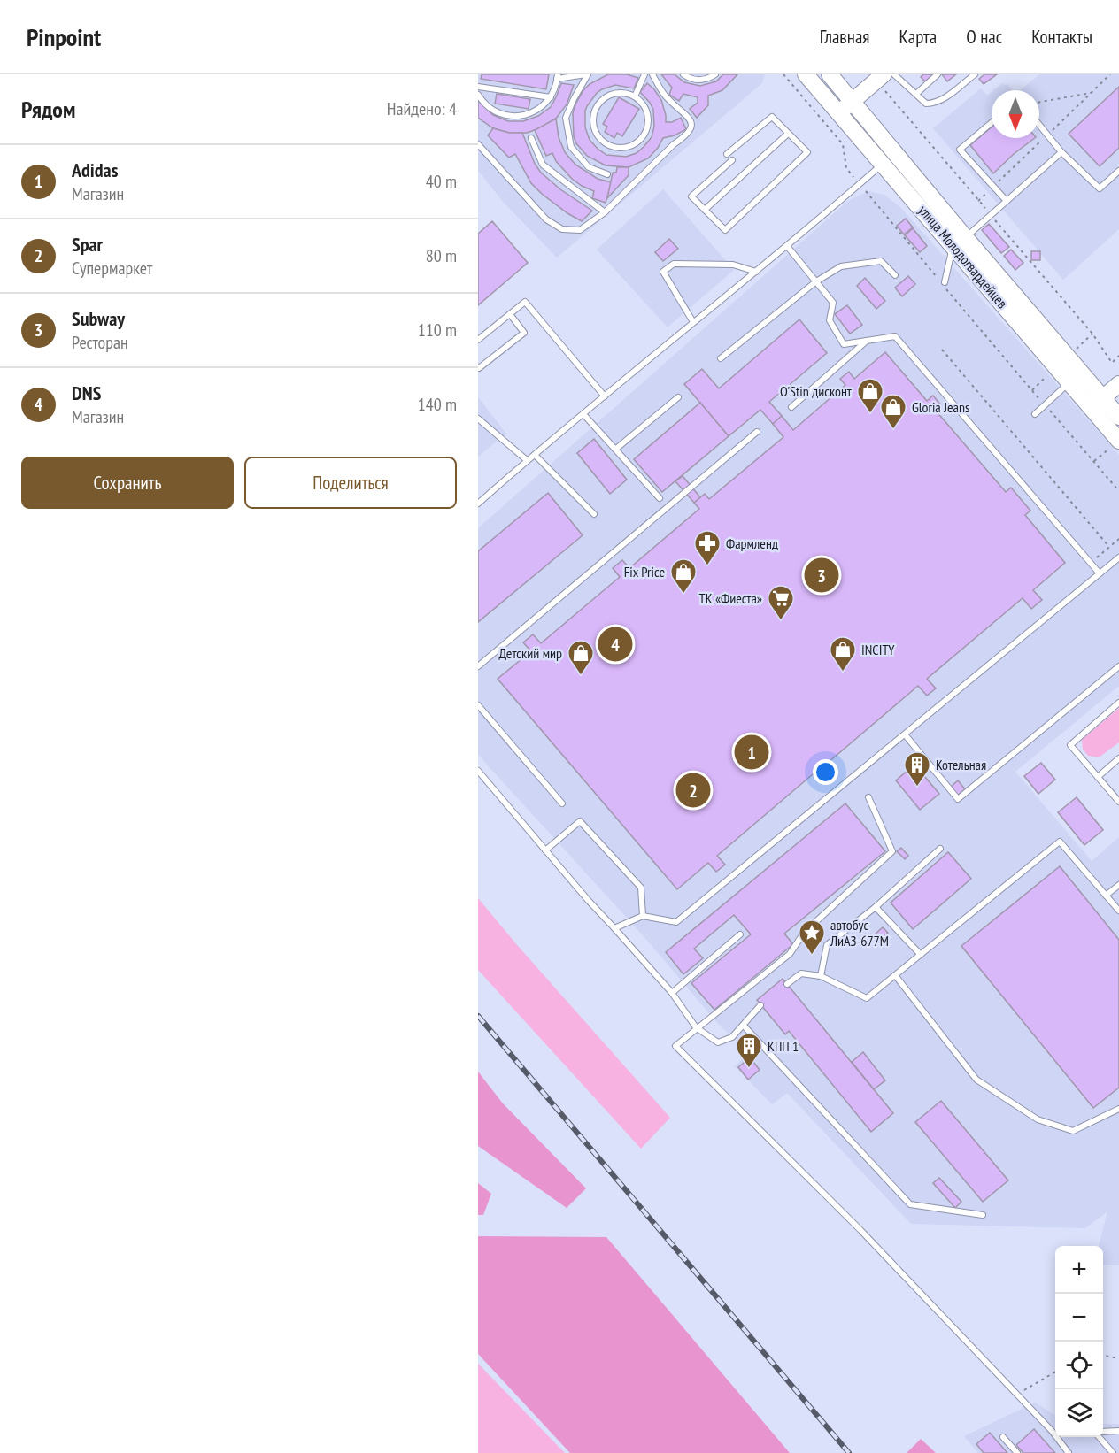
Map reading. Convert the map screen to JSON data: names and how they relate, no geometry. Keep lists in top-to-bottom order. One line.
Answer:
{"streets":{"main road":["улица Молодогвардейцев"]},"places":{"shop":["O'Stin дисконт","Gloria Jeans","Fix Price","INCITY","Детский мир"],"pharmacy":["Фармленд"],"supermarket":["ТК «Фиеста»"],"building":["Котельная","КПП 1"],"place":["автобус ЛиАЗ-677М"]},"north":"bottom","page":{"header":"Pinpoint","nav":["Главная","Карта","О нас","Контакты"],"heading":["Рядом","Найдено: 4"],"list":[{"mark":"1","name":"Adidas","note":"Магазин","value":"40 m"},{"mark":"2","name":"Spar","note":"Супермаркет","value":"80 m"},{"mark":"3","name":"Subway","note":"Ресторан","value":"110 m"},{"mark":"4","name":"DNS","note":"Магазин","value":"140 m"}],"buttons":["Сохранить","Поделиться"],"pins":["3","4","1","2"],"map_buttons":["+","−"]}}
